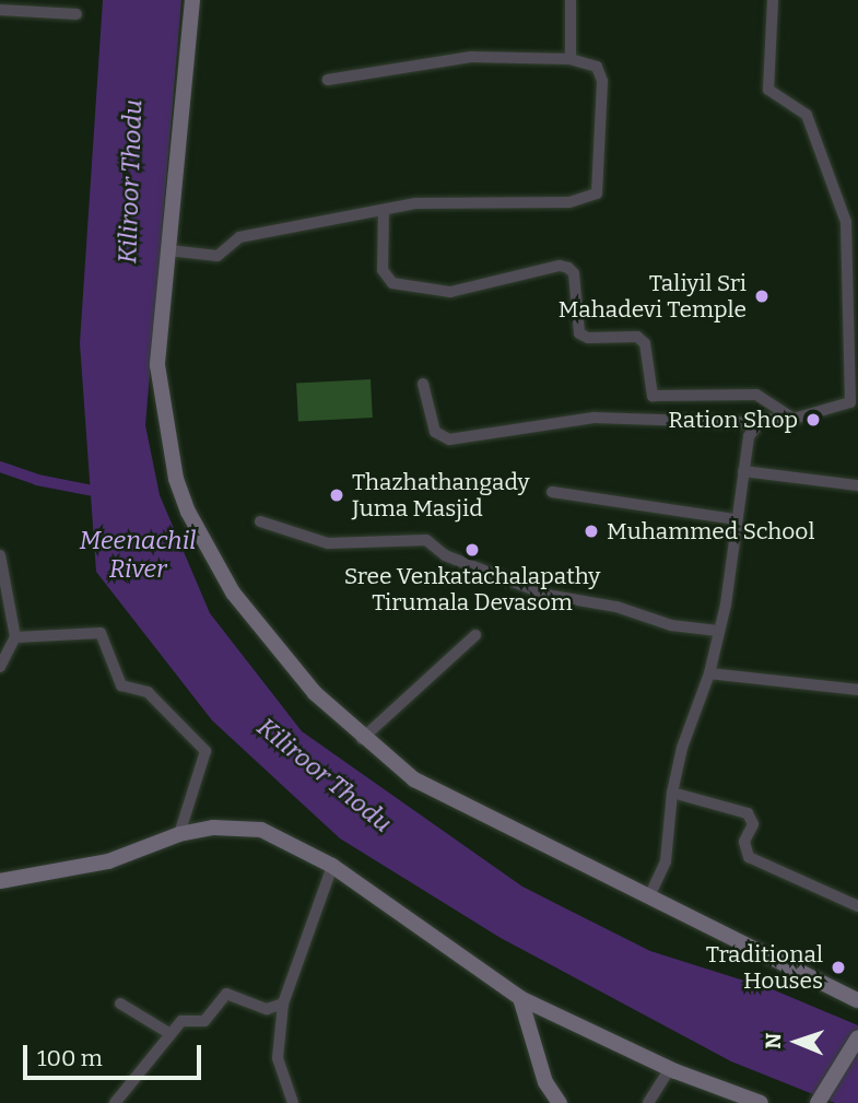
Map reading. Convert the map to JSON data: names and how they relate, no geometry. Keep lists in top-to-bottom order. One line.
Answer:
{"water":["Kiliroor Thodu","Meenachil River"],"places":["Taliyil Sri Mahadevi Temple","Ration Shop","Thazhathangady Juma Masjid","Muhammed School","Sree Venkatachalapathy Tirumala Devasom","Traditional Houses"],"scale_bar":"100 m","north":"left"}
